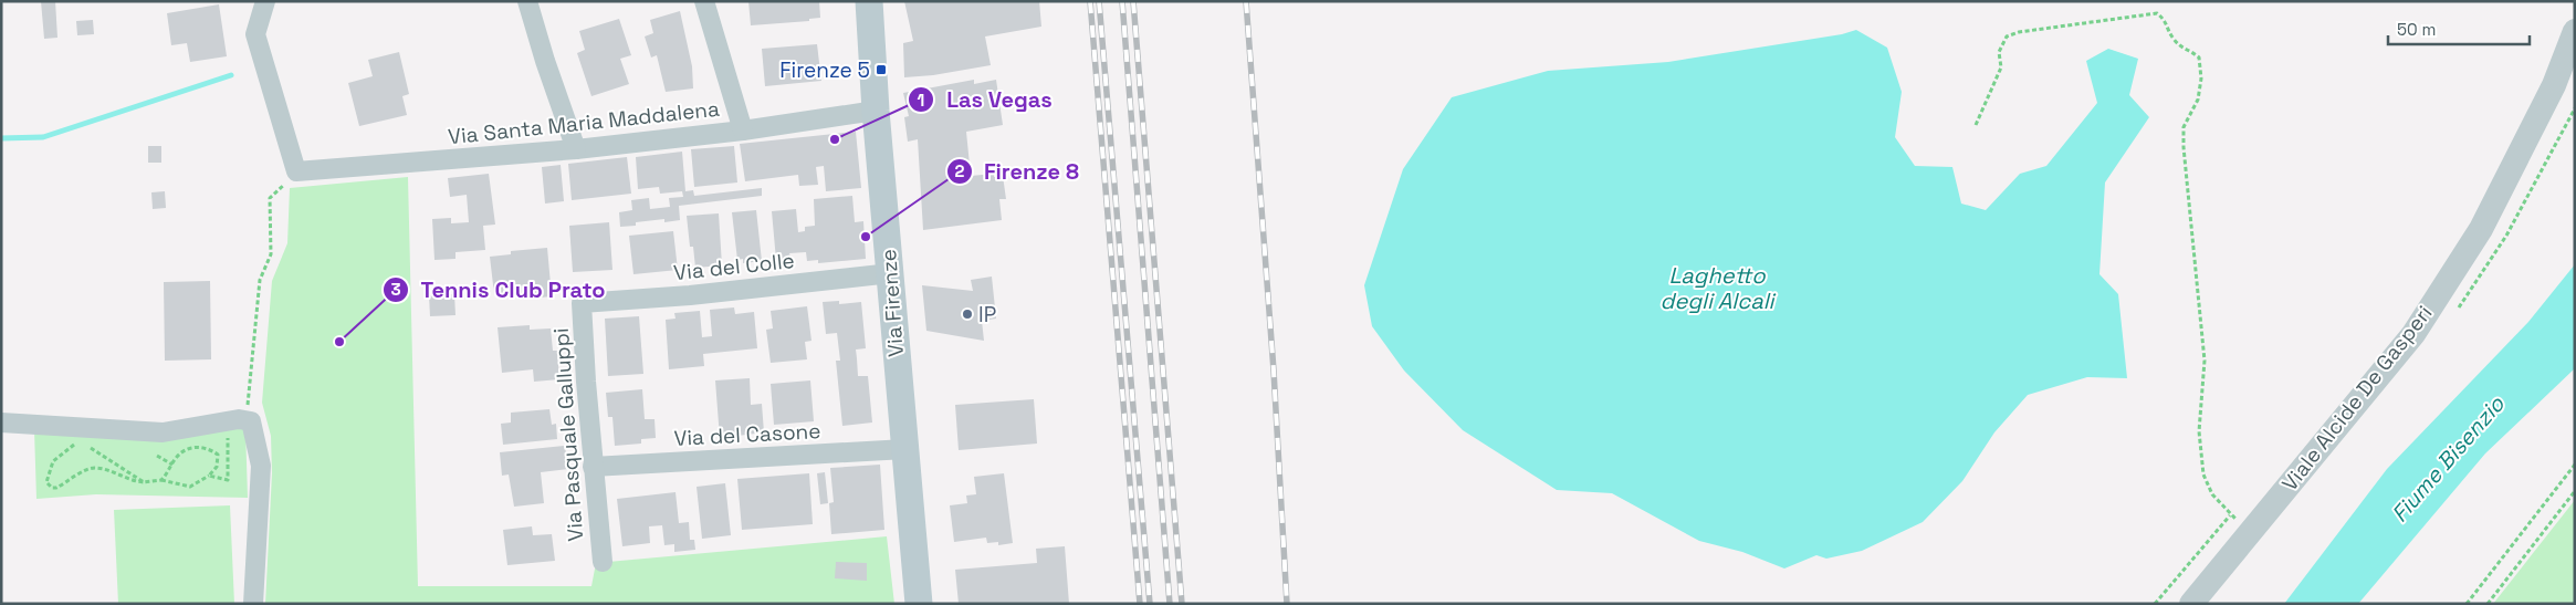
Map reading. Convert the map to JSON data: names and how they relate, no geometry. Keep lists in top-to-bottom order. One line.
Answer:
{"streets":{"main road":["Via Firenze"],"street":["Via Santa Maria Maddalena","Via del Colle","Viale Alcide De Gasperi","Via Pasquale Galluppi","Via del Casone"]},"crossings":[["Via Santa Maria Maddalena","Via Firenze"],["Via del Colle","Via Firenze"],["Via del Colle","Via Pasquale Galluppi"],["Via Firenze","Via del Casone"],["Via Pasquale Galluppi","Via del Casone"]],"water":["Laghetto degli Alcali","Fiume Bisenzio"],"places":{"transit":["Firenze 5"],"other":["Las Vegas","Firenze 8","IP","Tennis Club Prato"]},"scale_bar":"50 m"}
